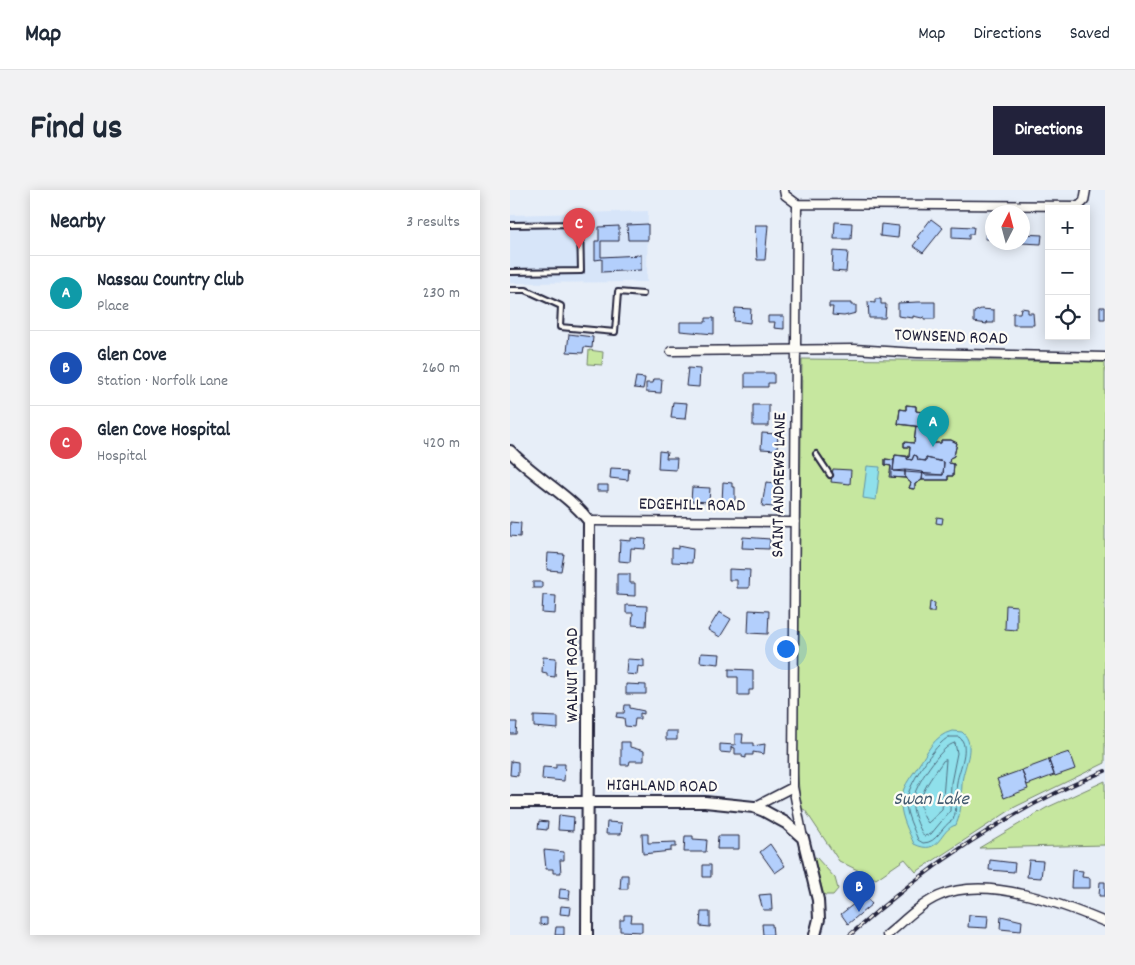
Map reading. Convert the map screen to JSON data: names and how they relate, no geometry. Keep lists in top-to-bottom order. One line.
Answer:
{"streets":{"street":["TOWNSEND ROAD","SAINT ANDREWS LANE","EDGEHILL ROAD","WALNUT ROAD","HIGHLAND ROAD"]},"crossings":[["TOWNSEND ROAD","SAINT ANDREWS LANE"],["SAINT ANDREWS LANE","EDGEHILL ROAD"],["SAINT ANDREWS LANE","HIGHLAND ROAD"],["EDGEHILL ROAD","WALNUT ROAD"],["WALNUT ROAD","HIGHLAND ROAD"]],"water":["Swan Lake"],"north":"top","page":{"header":"Map","nav":["Map","Directions","Saved"],"title":"Find us","buttons":"Directions","heading":["Nearby","3 results"],"map_buttons":["+","−"],"pins":["C","A","B"],"list":[{"mark":"A","name":"Nassau Country Club","note":"Place","value":"230 m"},{"mark":"B","name":"Glen Cove","note":"Station · Norfolk Lane","value":"260 m"},{"mark":"C","name":"Glen Cove Hospital","note":"Hospital","value":"420 m"}]}}
